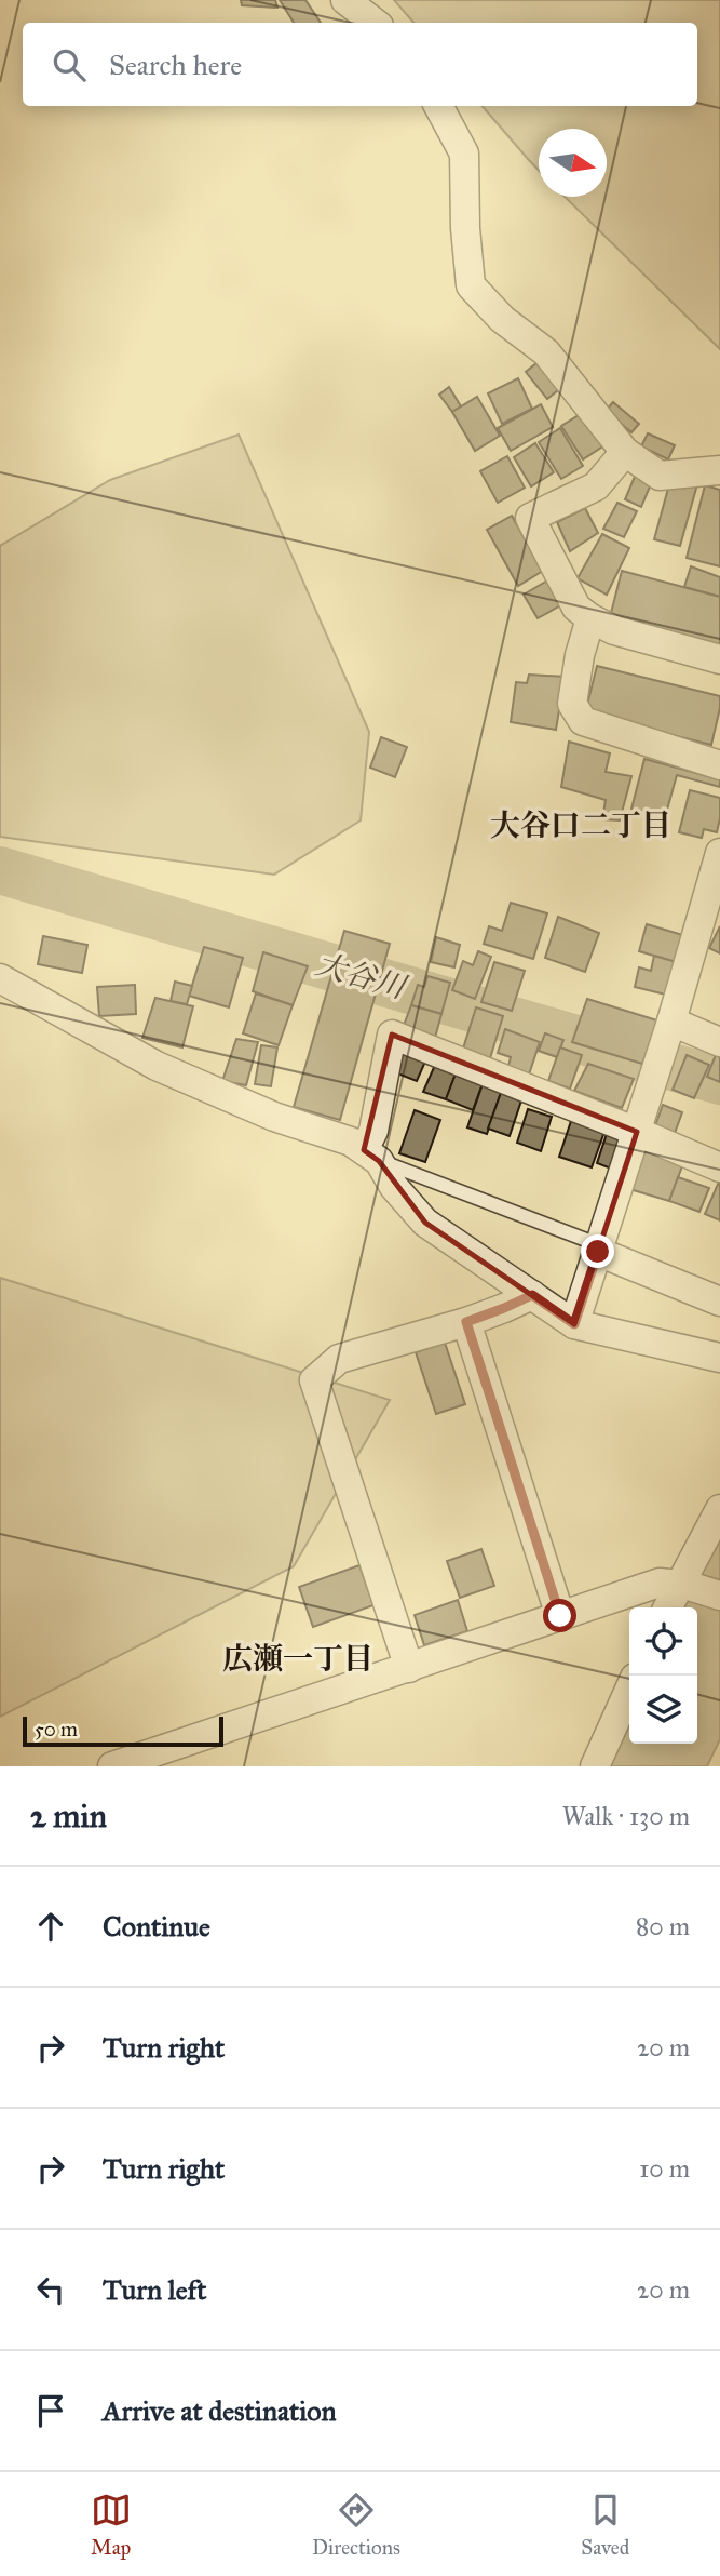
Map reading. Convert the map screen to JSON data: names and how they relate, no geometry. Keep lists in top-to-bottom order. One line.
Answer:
{"districts":["大谷口二丁目","広瀬一丁目"],"water":["大谷川"],"scale_bar":"50 m","north":"right","page":{"search":"Search here","scale":"50 m","heading":["2 min","Walk · 130 m"],"list":[["Continue","80 m"],["Turn right","20 m"],["Turn right","10 m"],["Turn left","20 m"],"Arrive at destination"],"nav":["Map","Directions","Saved"]}}
